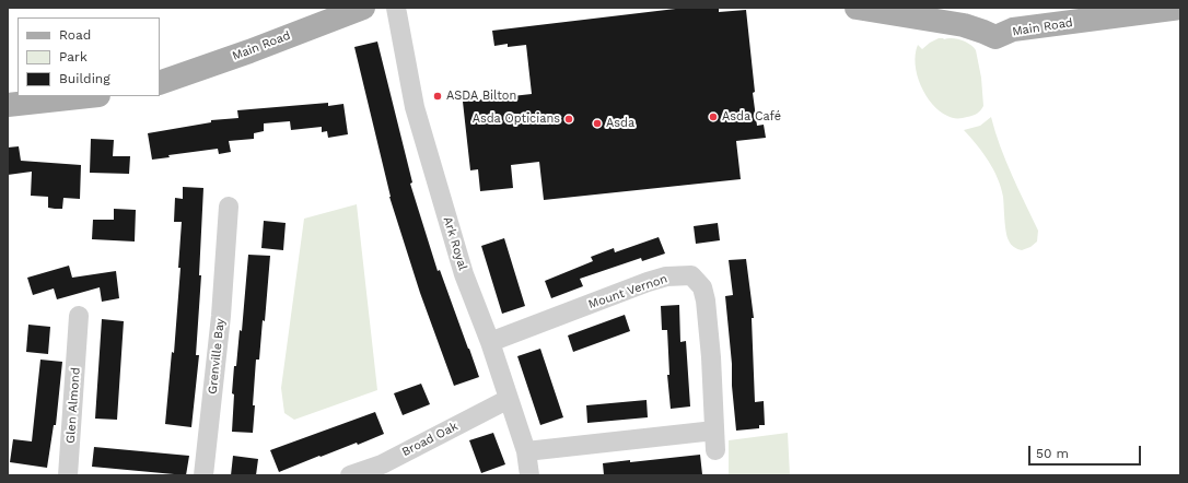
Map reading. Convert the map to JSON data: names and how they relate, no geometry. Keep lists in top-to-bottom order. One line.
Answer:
{"streets":{"main road":["Main Road"],"street":["Ark Royal","Mount Vernon","Grenville Bay","Glen Almond","Broad Oak"]},"crossings":[["Ark Royal","Mount Vernon"],["Ark Royal","Broad Oak"]],"places":["ASDA Bilton","Asda Café","Asda Opticians","Asda"],"legend":["Road","Park","Building"],"scale_bar":"50 m"}
